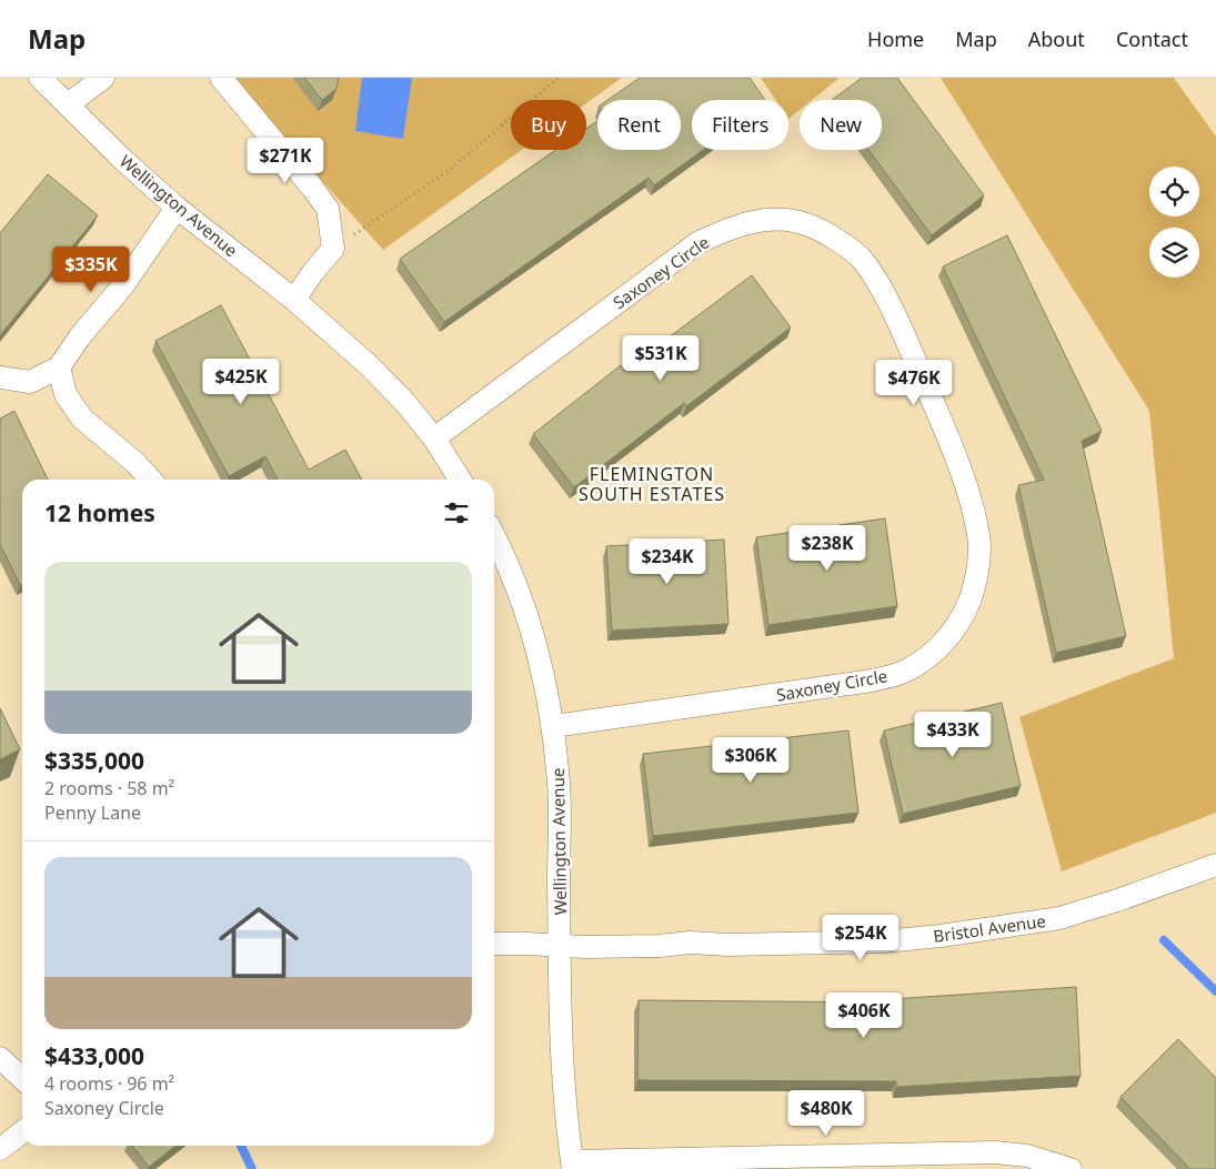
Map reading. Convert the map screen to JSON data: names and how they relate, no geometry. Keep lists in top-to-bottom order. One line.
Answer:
{"streets":{"street":["Wellington Avenue","Saxoney Circle","Bristol Avenue"]},"crossings":[["Wellington Avenue","Saxoney Circle"],["Wellington Avenue","Bristol Avenue"]],"districts":["FLEMINGTON SOUTH ESTATES"],"page":{"header":"Map","nav":["Home","Map","About","Contact"],"chip":["Buy","Rent","Filters","New"],"price":["$271K","$335K","$531K","$425K","$476K","$238K","$234K","$433K","$306K","$254K","$406K","$480K"],"heading":"12 homes","list":[{"name":"$335,000","note":"2 rooms · 58 m² · Penny Lane"},{"name":"$433,000","note":"4 rooms · 96 m² · Saxoney Circle"}]}}
